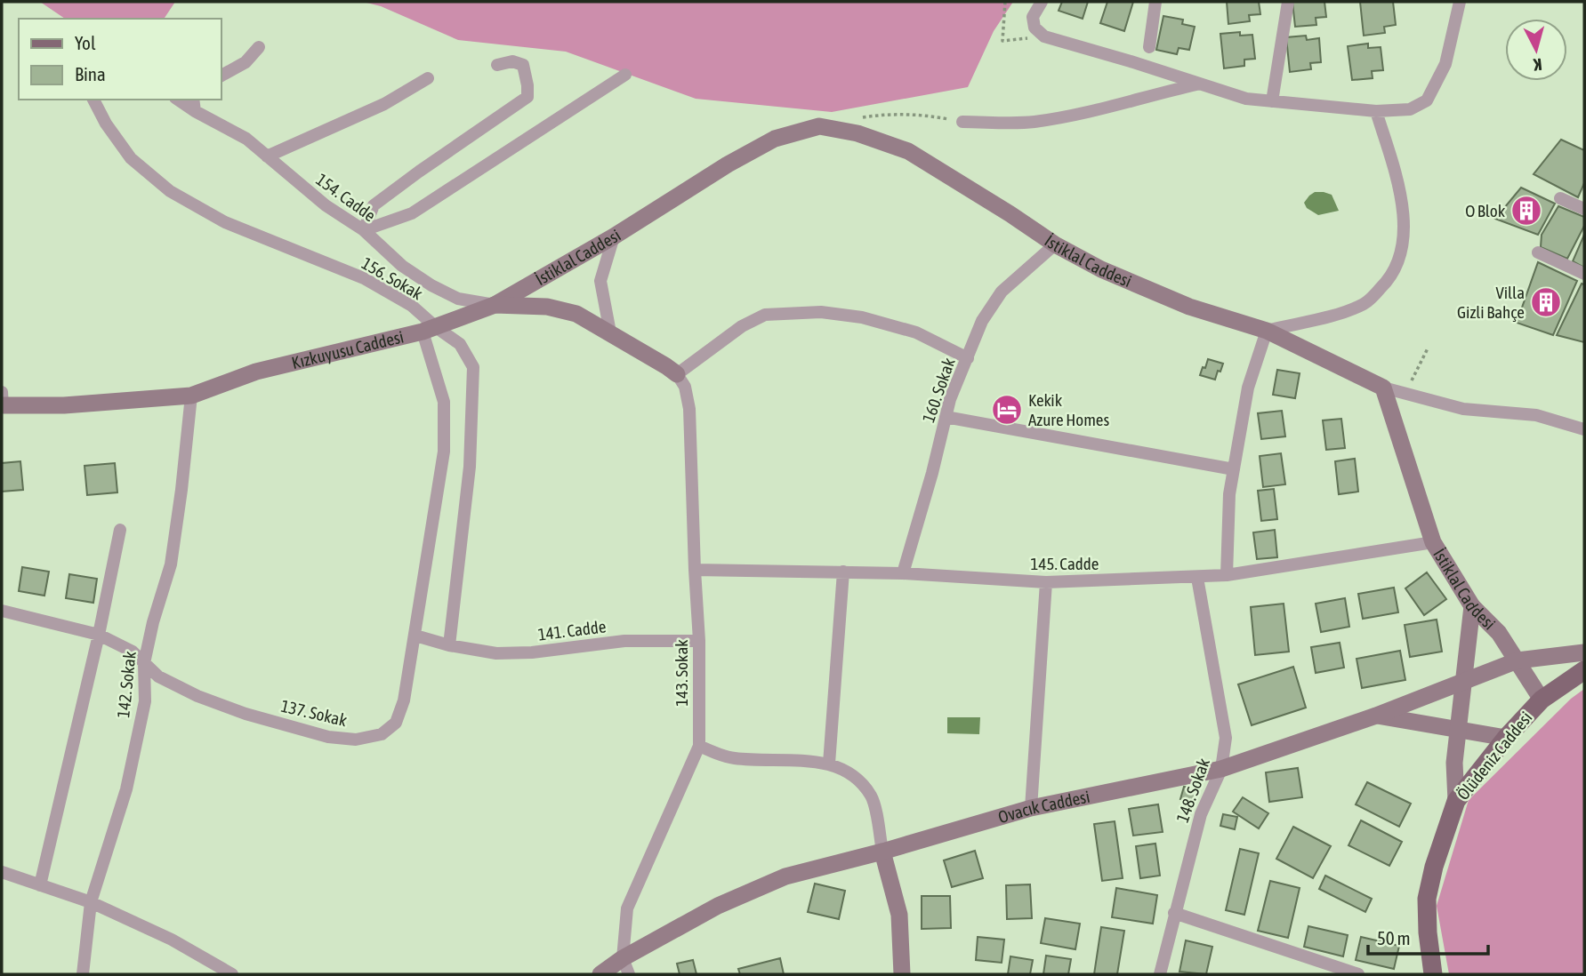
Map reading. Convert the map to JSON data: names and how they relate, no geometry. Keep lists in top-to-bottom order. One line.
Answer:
{"streets":{"main road":["Ölüdeniz Caddesi"],"street":["154. Cadde","İstiklal Caddesi","156. Sokak","Kızkuyusu Caddesi","160. Sokak","145. Cadde","141. Cadde","143. Sokak","142. Sokak","137. Sokak","148. Sokak","Ovacık Caddesi"]},"crossings":[["154. Cadde","İstiklal Caddesi"],["154. Cadde","Kızkuyusu Caddesi"],["İstiklal Caddesi","Kızkuyusu Caddesi"],["İstiklal Caddesi","160. Sokak"],["İstiklal Caddesi","145. Cadde"],["İstiklal Caddesi","Ölüdeniz Caddesi"],["156. Sokak","Kızkuyusu Caddesi"],["156. Sokak","141. Cadde"],["156. Sokak","137. Sokak"],["Kızkuyusu Caddesi","143. Sokak"],["Kızkuyusu Caddesi","142. Sokak"],["Kızkuyusu Caddesi","137. Sokak"],["160. Sokak","145. Cadde"],["145. Cadde","143. Sokak"],["145. Cadde","148. Sokak"],["141. Cadde","143. Sokak"],["141. Cadde","137. Sokak"],["143. Sokak","Ovacık Caddesi"],["142. Sokak","137. Sokak"],["Ölüdeniz Caddesi","Ovacık Caddesi"],["148. Sokak","Ovacık Caddesi"]],"places":{"building":["O Blok","Villa Gizli Bahçe"],"hotel":["Kekik Azure Homes"]},"legend":["Yol","Bina"],"scale_bar":"50 m","north":"bottom"}
